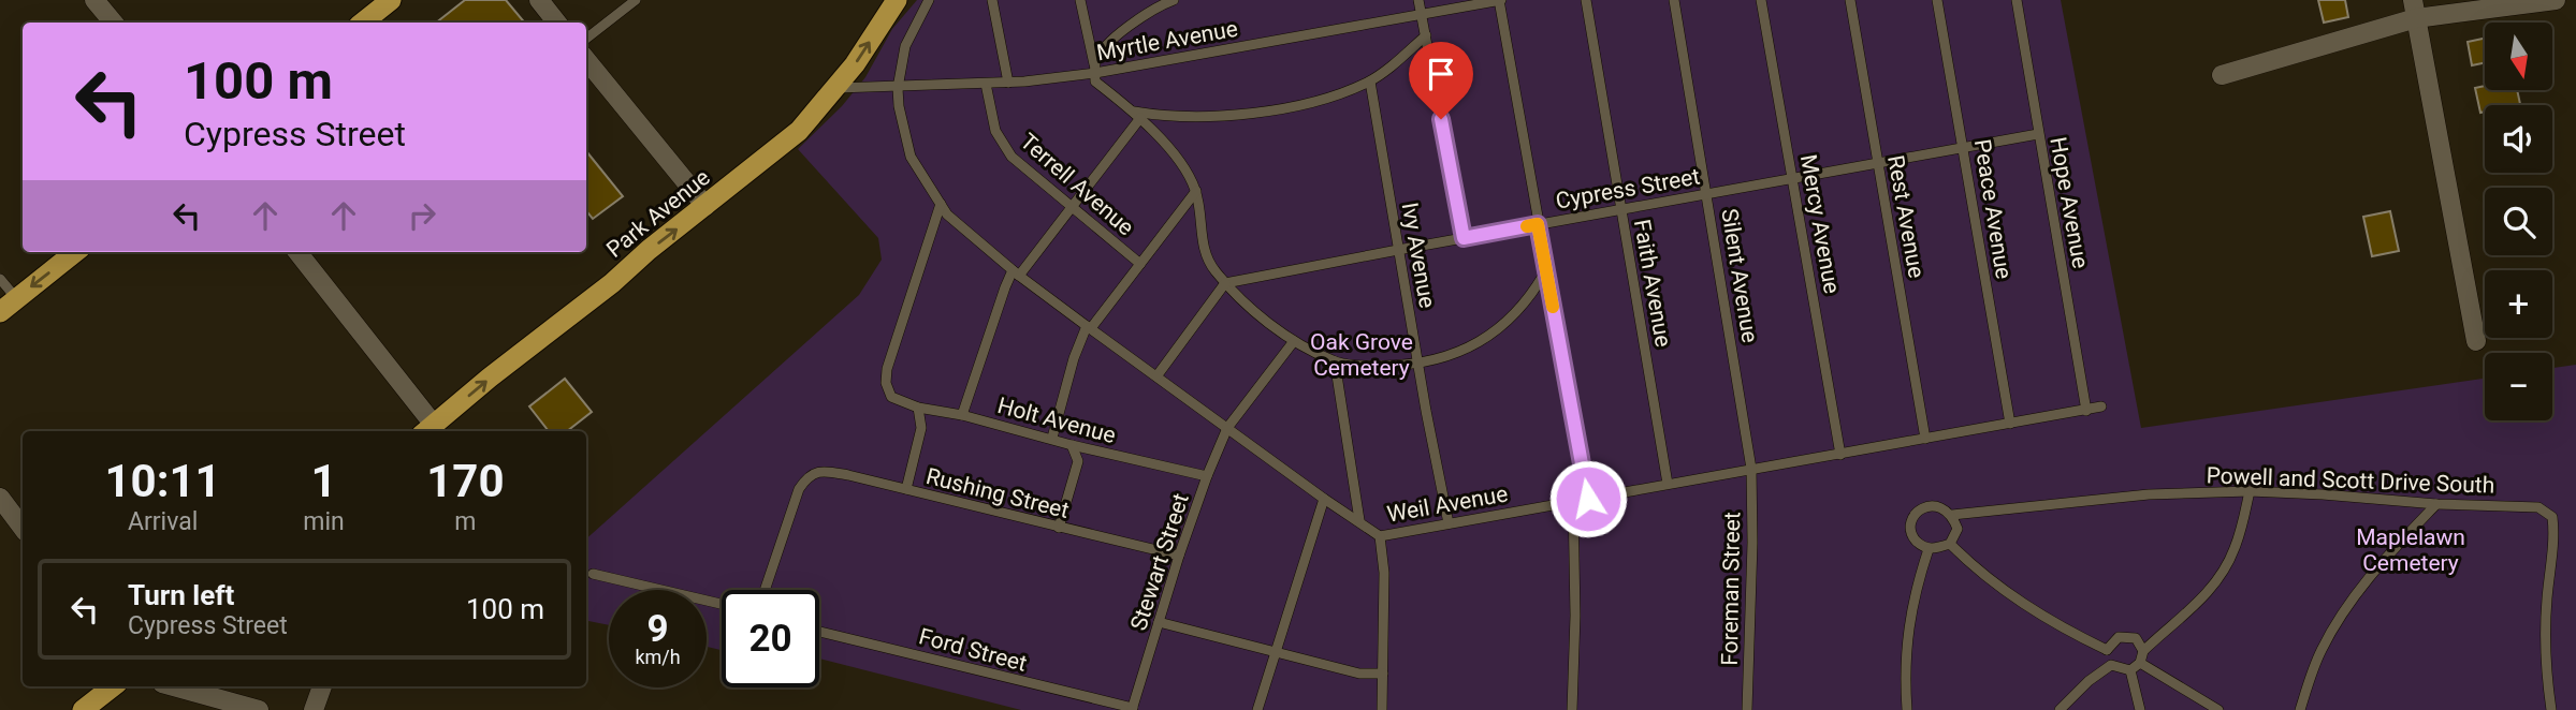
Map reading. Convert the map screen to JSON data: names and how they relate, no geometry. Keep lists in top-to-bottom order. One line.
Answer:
{"streets":{"main road":["Park Avenue"],"lane":["Myrtle Avenue","Terrell Avenue","Cypress Street","Hope Avenue","Peace Avenue","Rest Avenue","Mercy Avenue","Ivy Avenue","Silent Avenue","Faith Avenue","Holt Avenue","Powell and Scott Drive South","Rushing Street","Weil Avenue","Stewart Street","Foreman Street","Ford Street"]},"crossings":[["Myrtle Avenue","Terrell Avenue"],["Myrtle Avenue","Park Avenue"],["Myrtle Avenue","Weil Avenue"],["Cypress Street","Hope Avenue"],["Cypress Street","Peace Avenue"],["Cypress Street","Rest Avenue"],["Cypress Street","Mercy Avenue"],["Cypress Street","Ivy Avenue"],["Cypress Street","Silent Avenue"],["Cypress Street","Faith Avenue"],["Hope Avenue","Weil Avenue"],["Peace Avenue","Weil Avenue"],["Rest Avenue","Weil Avenue"],["Mercy Avenue","Weil Avenue"],["Ivy Avenue","Weil Avenue"],["Silent Avenue","Weil Avenue"],["Silent Avenue","Foreman Street"],["Faith Avenue","Weil Avenue"],["Holt Avenue","Weil Avenue"],["Holt Avenue","Stewart Street"],["Rushing Street","Stewart Street"],["Weil Avenue","Stewart Street"],["Weil Avenue","Foreman Street"],["Stewart Street","Ford Street"]],"one_way":["Park Avenue"],"parks":["Oak Grove Cemetery","Maplelawn Cemetery"],"north":"bottom","page":{"map_buttons":["+","−"],"turn":["100 m","Cypress Street"],"eta":["10:11","Arrival","1","min","170","m"],"list":[{"name":"Turn left","note":"Cypress Street","value":"100 m"}],"speed":"9 km/h","limit":"20"}}
